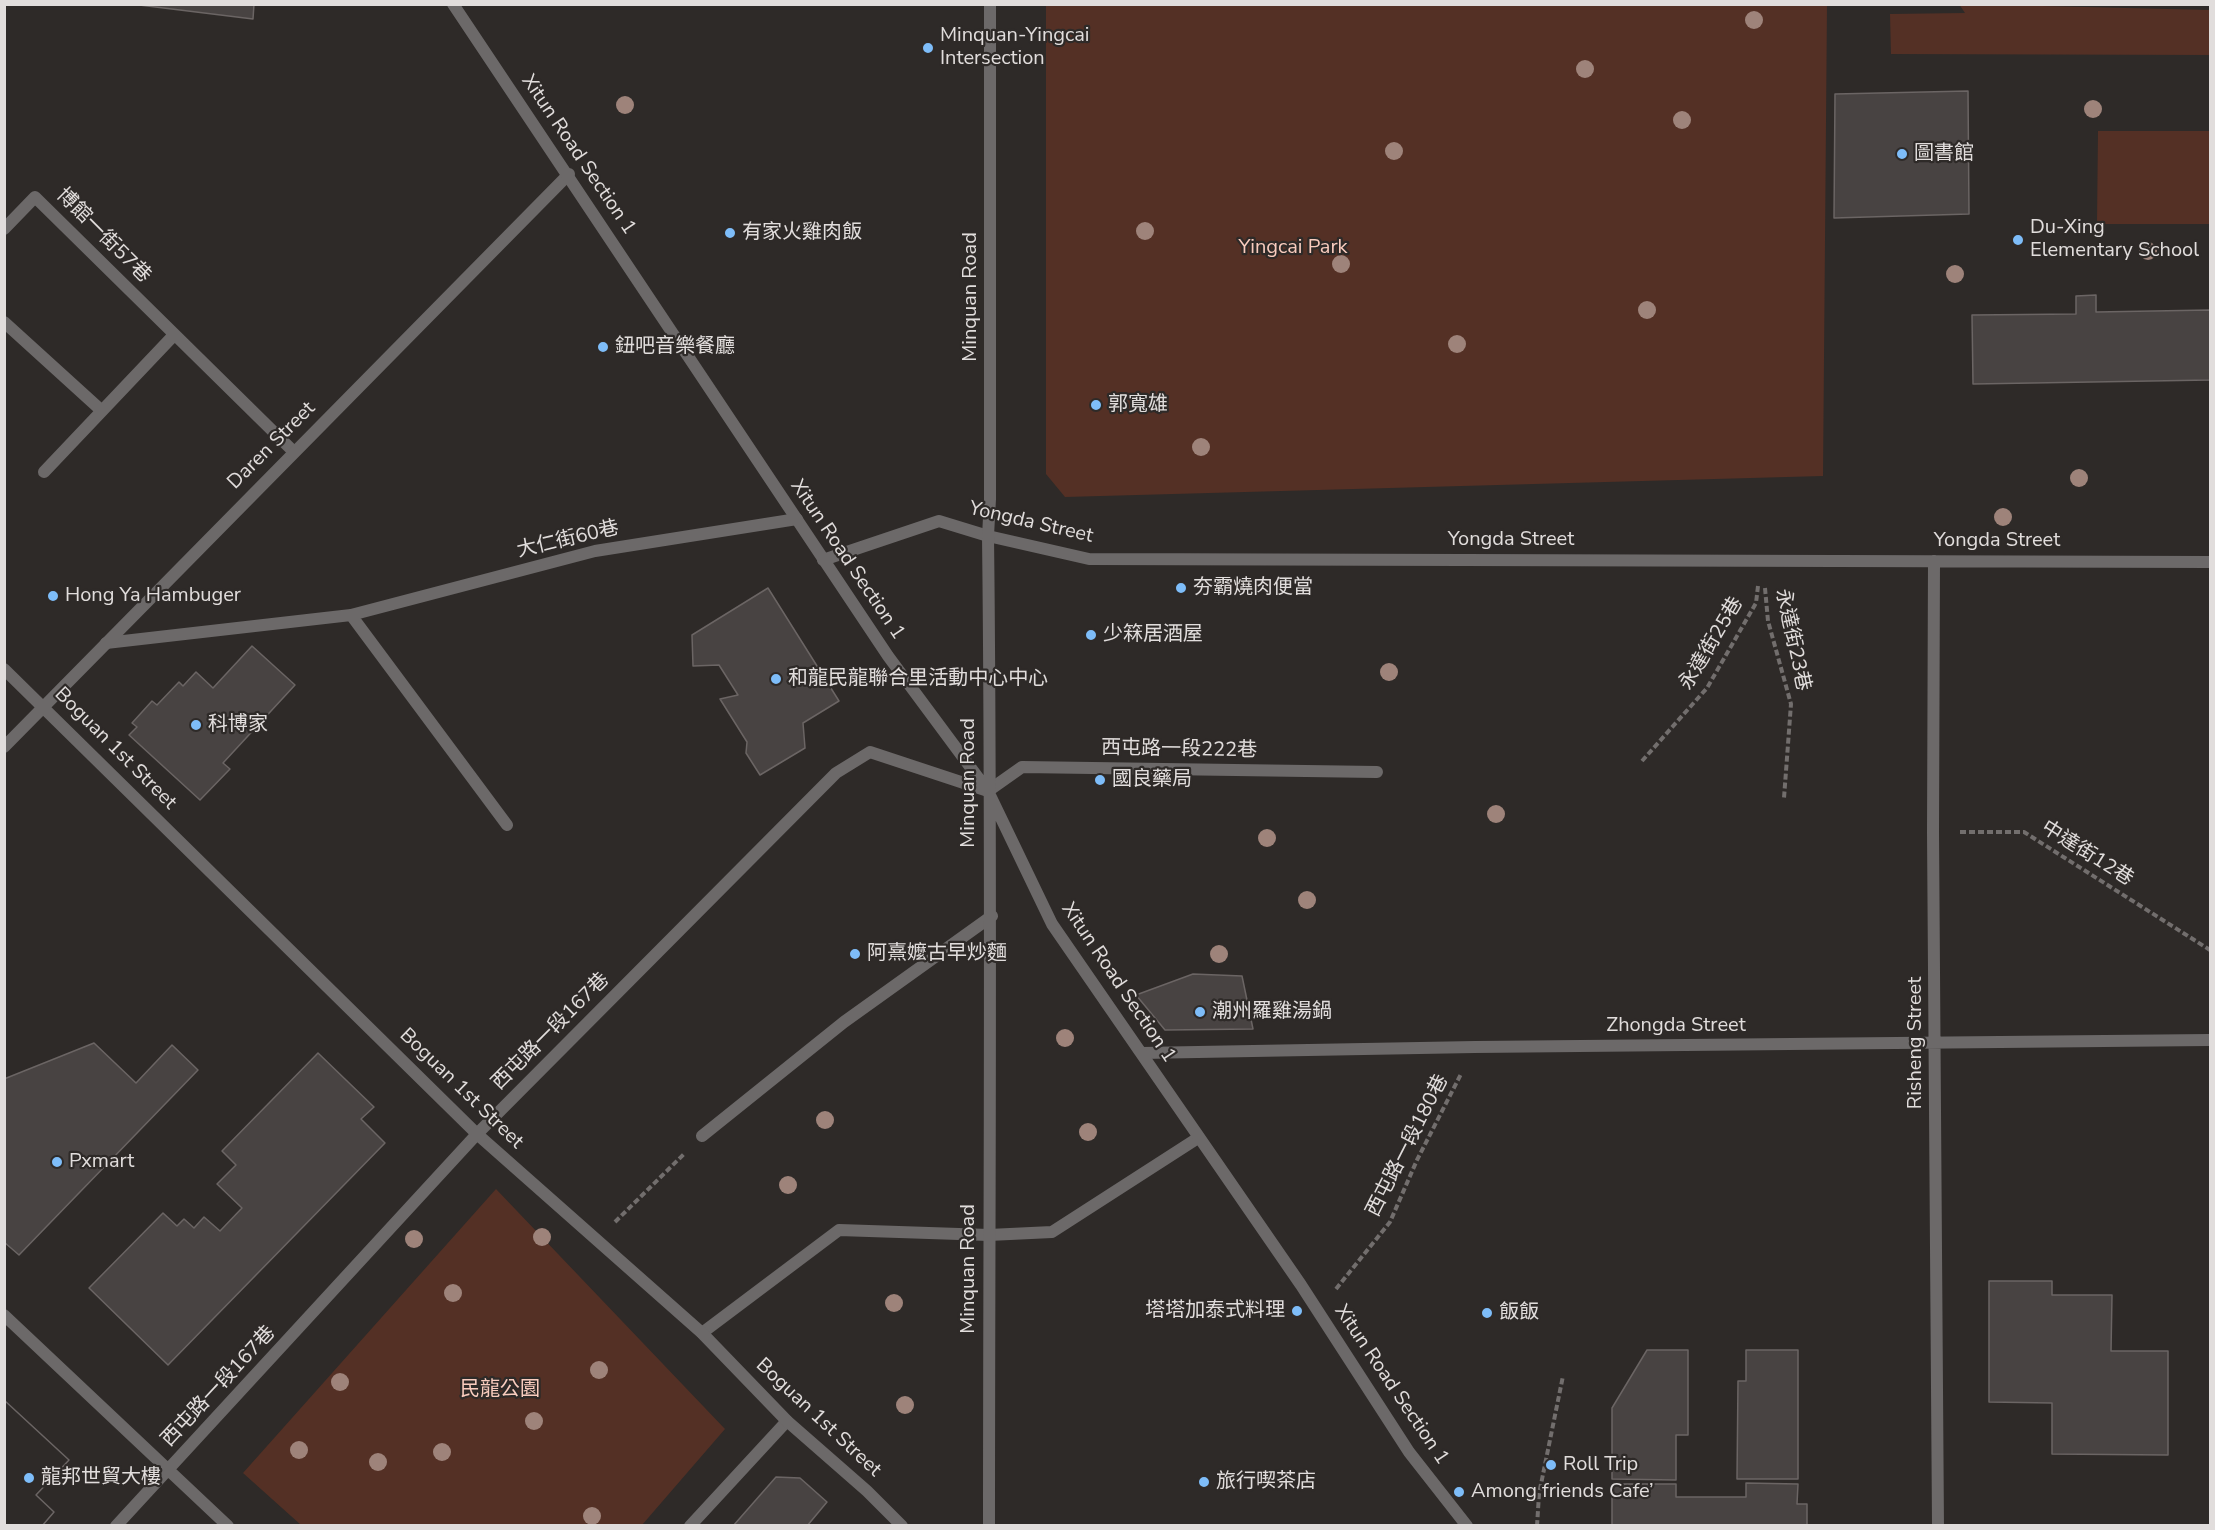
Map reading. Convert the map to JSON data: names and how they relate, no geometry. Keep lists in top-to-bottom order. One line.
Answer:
{"streets":{"street":["Xitun Road Section 1","博館一街57巷","Minquan Road","Daren Street","Yongda Street","大仁街60巷","Boguan 1st Street","西屯路一段222巷","Zhongda Street","西屯路一段167巷","Risheng Street"],"path":["永達街23巷","永達街25巷","中達街12巷","西屯路一段180巷"]},"crossings":[["Xitun Road Section 1","Minquan Road"],["Xitun Road Section 1","Daren Street"],["Xitun Road Section 1","Yongda Street"],["Xitun Road Section 1","大仁街60巷"],["Xitun Road Section 1","西屯路一段222巷"],["Xitun Road Section 1","Zhongda Street"],["Xitun Road Section 1","西屯路一段167巷"],["Xitun Road Section 1","西屯路一段180巷"],["博館一街57巷","Daren Street"],["Minquan Road","Yongda Street"],["Minquan Road","西屯路一段222巷"],["Minquan Road","西屯路一段167巷"],["Daren Street","大仁街60巷"],["Daren Street","Boguan 1st Street"],["Yongda Street","永達街23巷"],["Yongda Street","永達街25巷"],["Yongda Street","Risheng Street"],["永達街23巷","永達街25巷"],["Boguan 1st Street","西屯路一段167巷"],["西屯路一段222巷","西屯路一段167巷"],["中達街12巷","Risheng Street"],["Zhongda Street","Risheng Street"],["Zhongda Street","西屯路一段180巷"]],"parks":["Yingcai Park","民龍公園"],"places":["Minquan-Yingcai Intersection","圖書館","有家火雞肉飯","Du-Xing Elementary School","鈕吧音樂餐廳","郭寬雄","夯霸燒肉便當","Hong Ya Hambuger","少箖居酒屋","和龍民龍聯合里活動中心中心","科博家","國良藥局","阿熹嬤古早炒麵","潮州羅雞湯鍋","Pxmart","塔塔加泰式料理","飯飯","Roll Trip","龍邦世貿大樓","旅行喫茶店","Among friends Cafe’"]}
